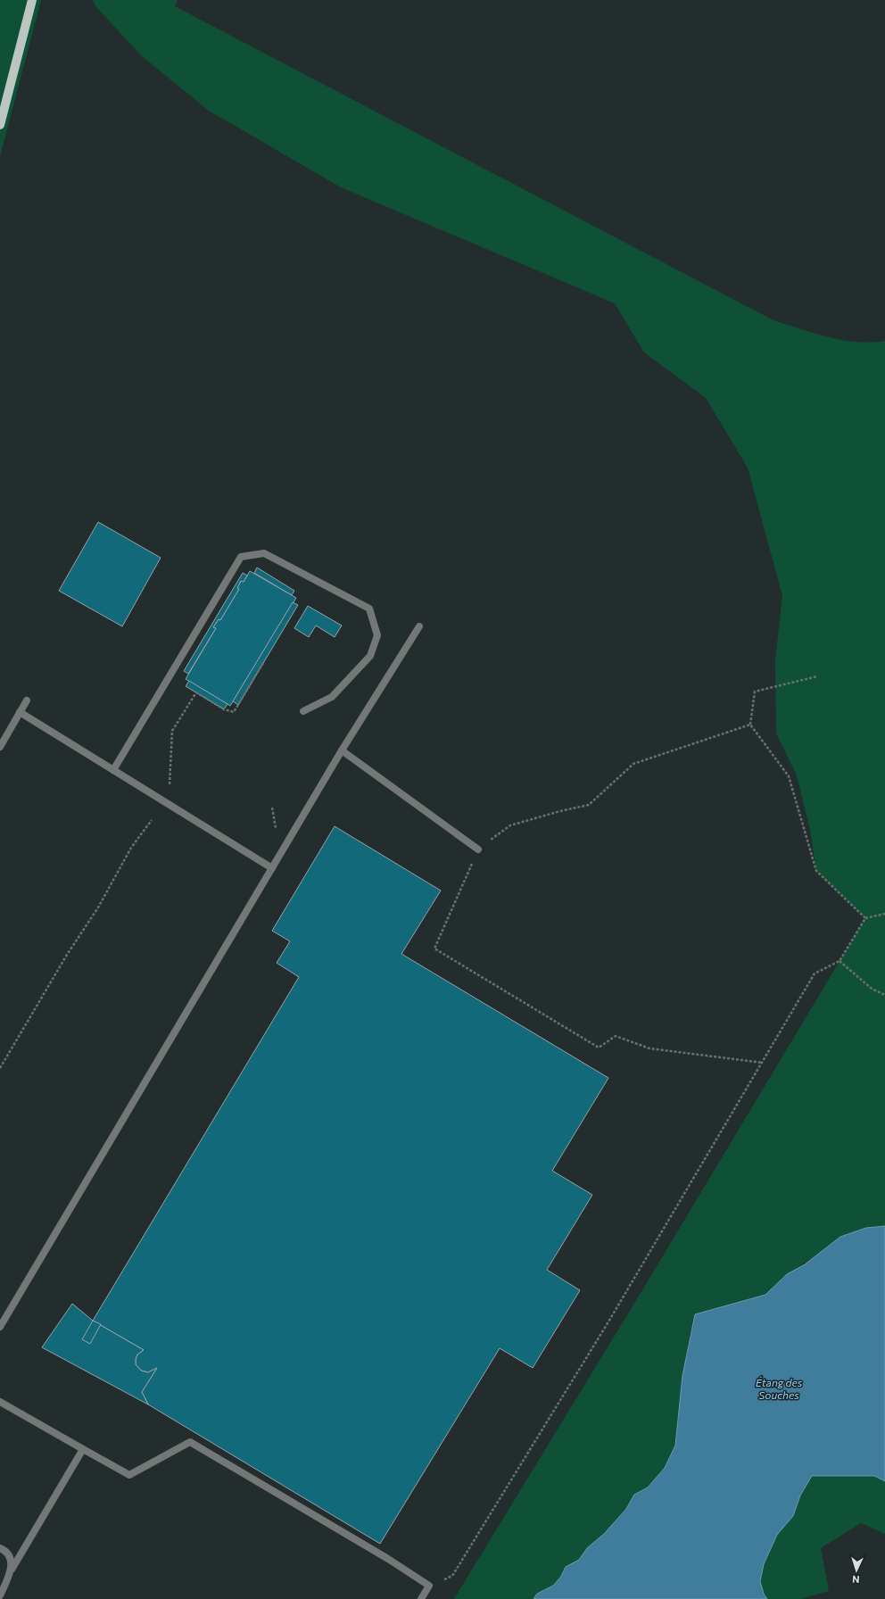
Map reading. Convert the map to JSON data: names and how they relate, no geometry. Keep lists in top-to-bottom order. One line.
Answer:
{"water":["Étang des Souches"],"north":"bottom"}
